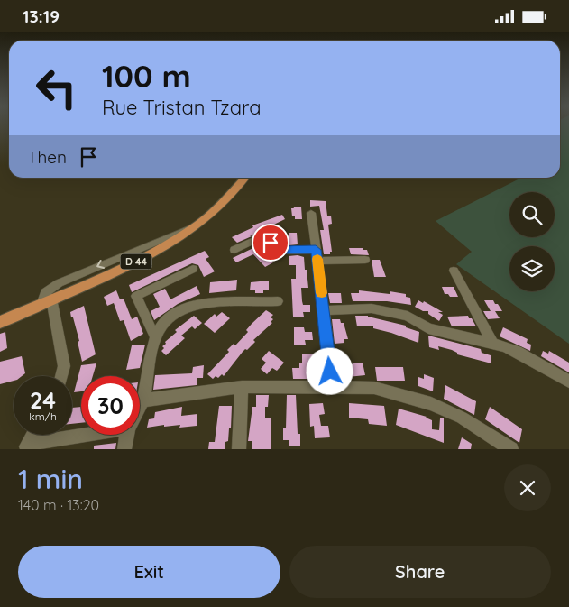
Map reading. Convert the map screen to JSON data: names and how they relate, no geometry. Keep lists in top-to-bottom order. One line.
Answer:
{"streets":{"main road":["D 44"]},"page":{"status":"13:19","turn":["100 m","Rue Tristan Tzara"],"then":"Then","speed":"24 km/h","limit":"30","heading":["1 min","140 m · 13:20"],"buttons":["Exit","Share"]}}
